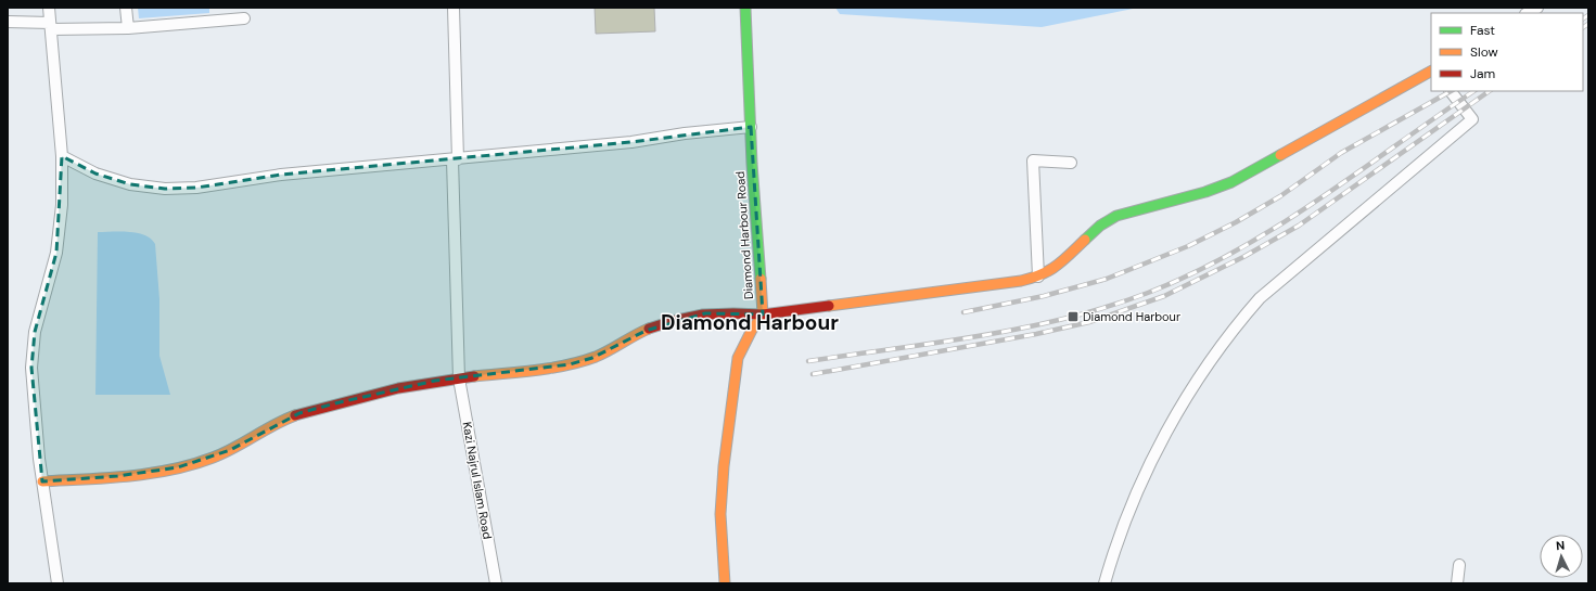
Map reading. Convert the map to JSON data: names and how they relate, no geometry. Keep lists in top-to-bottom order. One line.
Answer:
{"streets":{"main road":["Diamond Harbour Road"],"street":["Kazi Najrul Islam Road"]},"districts":["Diamond Harbour"],"places":{"transit":["Diamond Harbour"]},"legend":["Fast","Slow","Jam"],"north":"top"}
